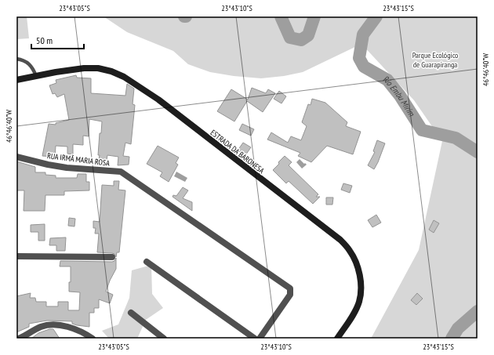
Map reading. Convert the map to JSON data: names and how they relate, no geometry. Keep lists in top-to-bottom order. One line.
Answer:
{"streets":{"main road":["ESTRADA DA BARONESA"],"street":["RUA IRMÃ MARIA ROSA"]},"water":["Rio Embu Mirim"],"parks":["Parque Ecológico de Guarapiranga"],"scale_bar":"50 m","coordinates":["23°43'05\"S","23°43'10\"S","23°43'15\"S","46°46'40\"W"]}
